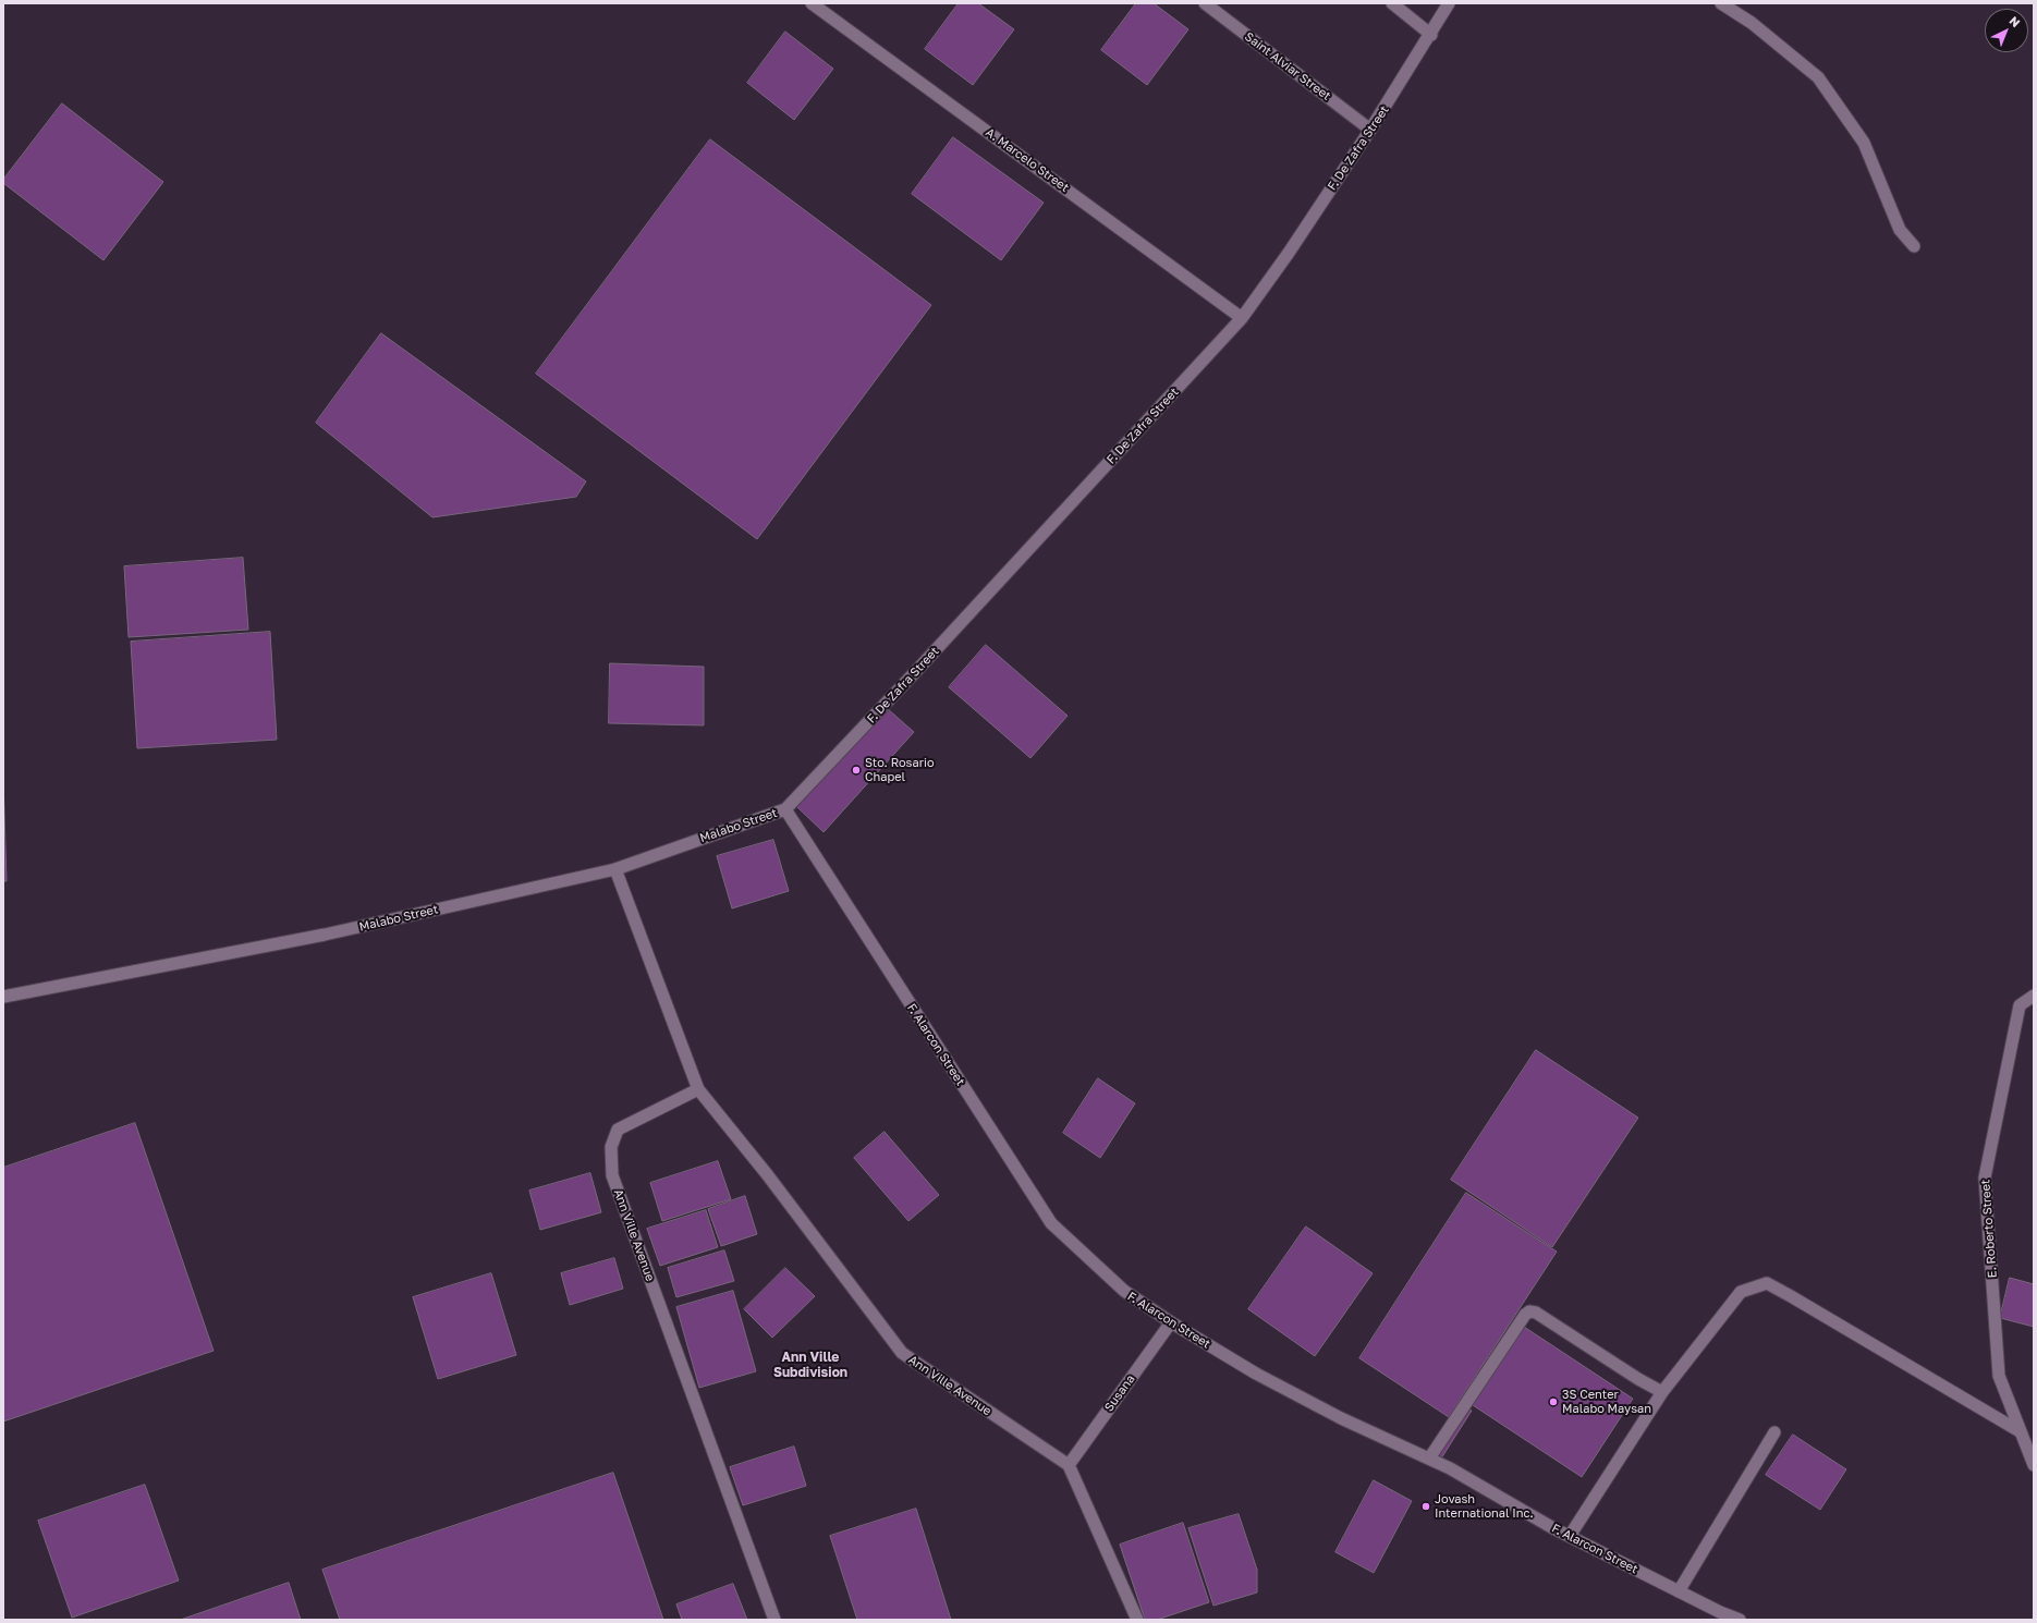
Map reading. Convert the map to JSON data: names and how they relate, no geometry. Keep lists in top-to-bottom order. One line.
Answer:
{"streets":{"street":["Saint Alviar Street","F. De Zafra Street","A. Marcelo Street","Malabo Street","F. Alarcon Street","E. Roberto Street","Ann Ville Avenue","Susana"]},"crossings":[["Saint Alviar Street","F. De Zafra Street"],["F. De Zafra Street","A. Marcelo Street"],["F. De Zafra Street","Malabo Street"],["F. De Zafra Street","F. Alarcon Street"],["Malabo Street","F. Alarcon Street"],["Malabo Street","Ann Ville Avenue"],["F. Alarcon Street","Susana"],["Ann Ville Avenue","Susana"]],"districts":["Ann Ville Subdivision"],"places":["Sto. Rosario Chapel","3S Center Malabo Maysan","Jovash International Inc."],"north":"top right"}
